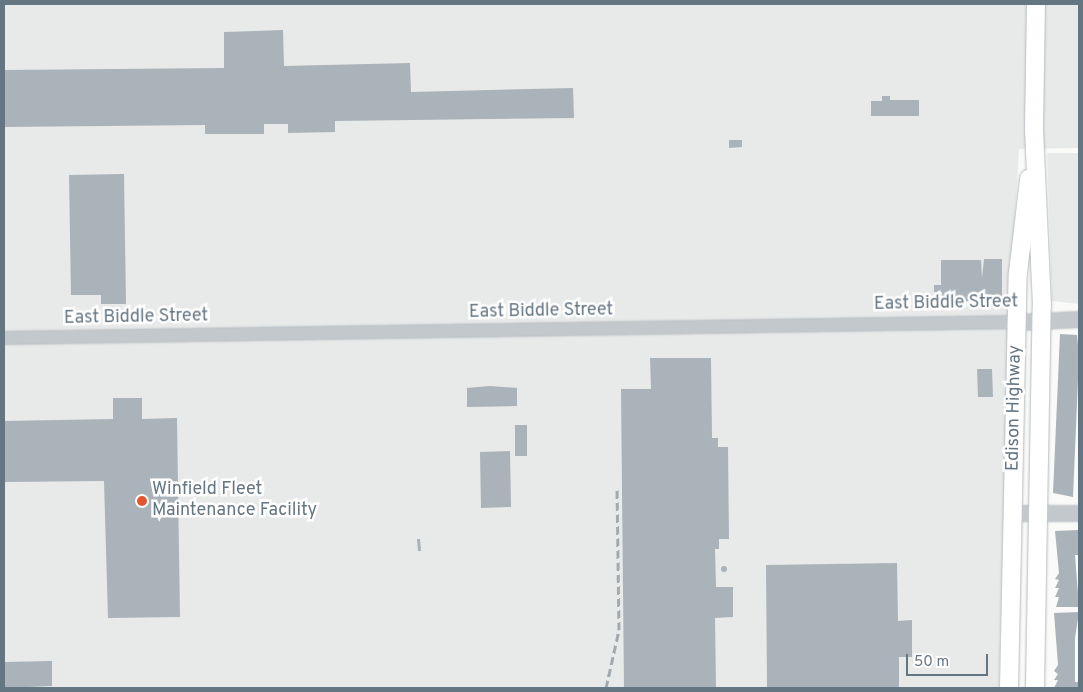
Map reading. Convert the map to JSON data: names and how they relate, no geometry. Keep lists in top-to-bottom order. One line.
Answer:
{"streets":{"main road":["Edison Highway"],"street":["East Biddle Street"]},"crossings":[["East Biddle Street","Edison Highway"]],"places":["Winfield Fleet Maintenance Facility"],"scale_bar":"50 m"}
